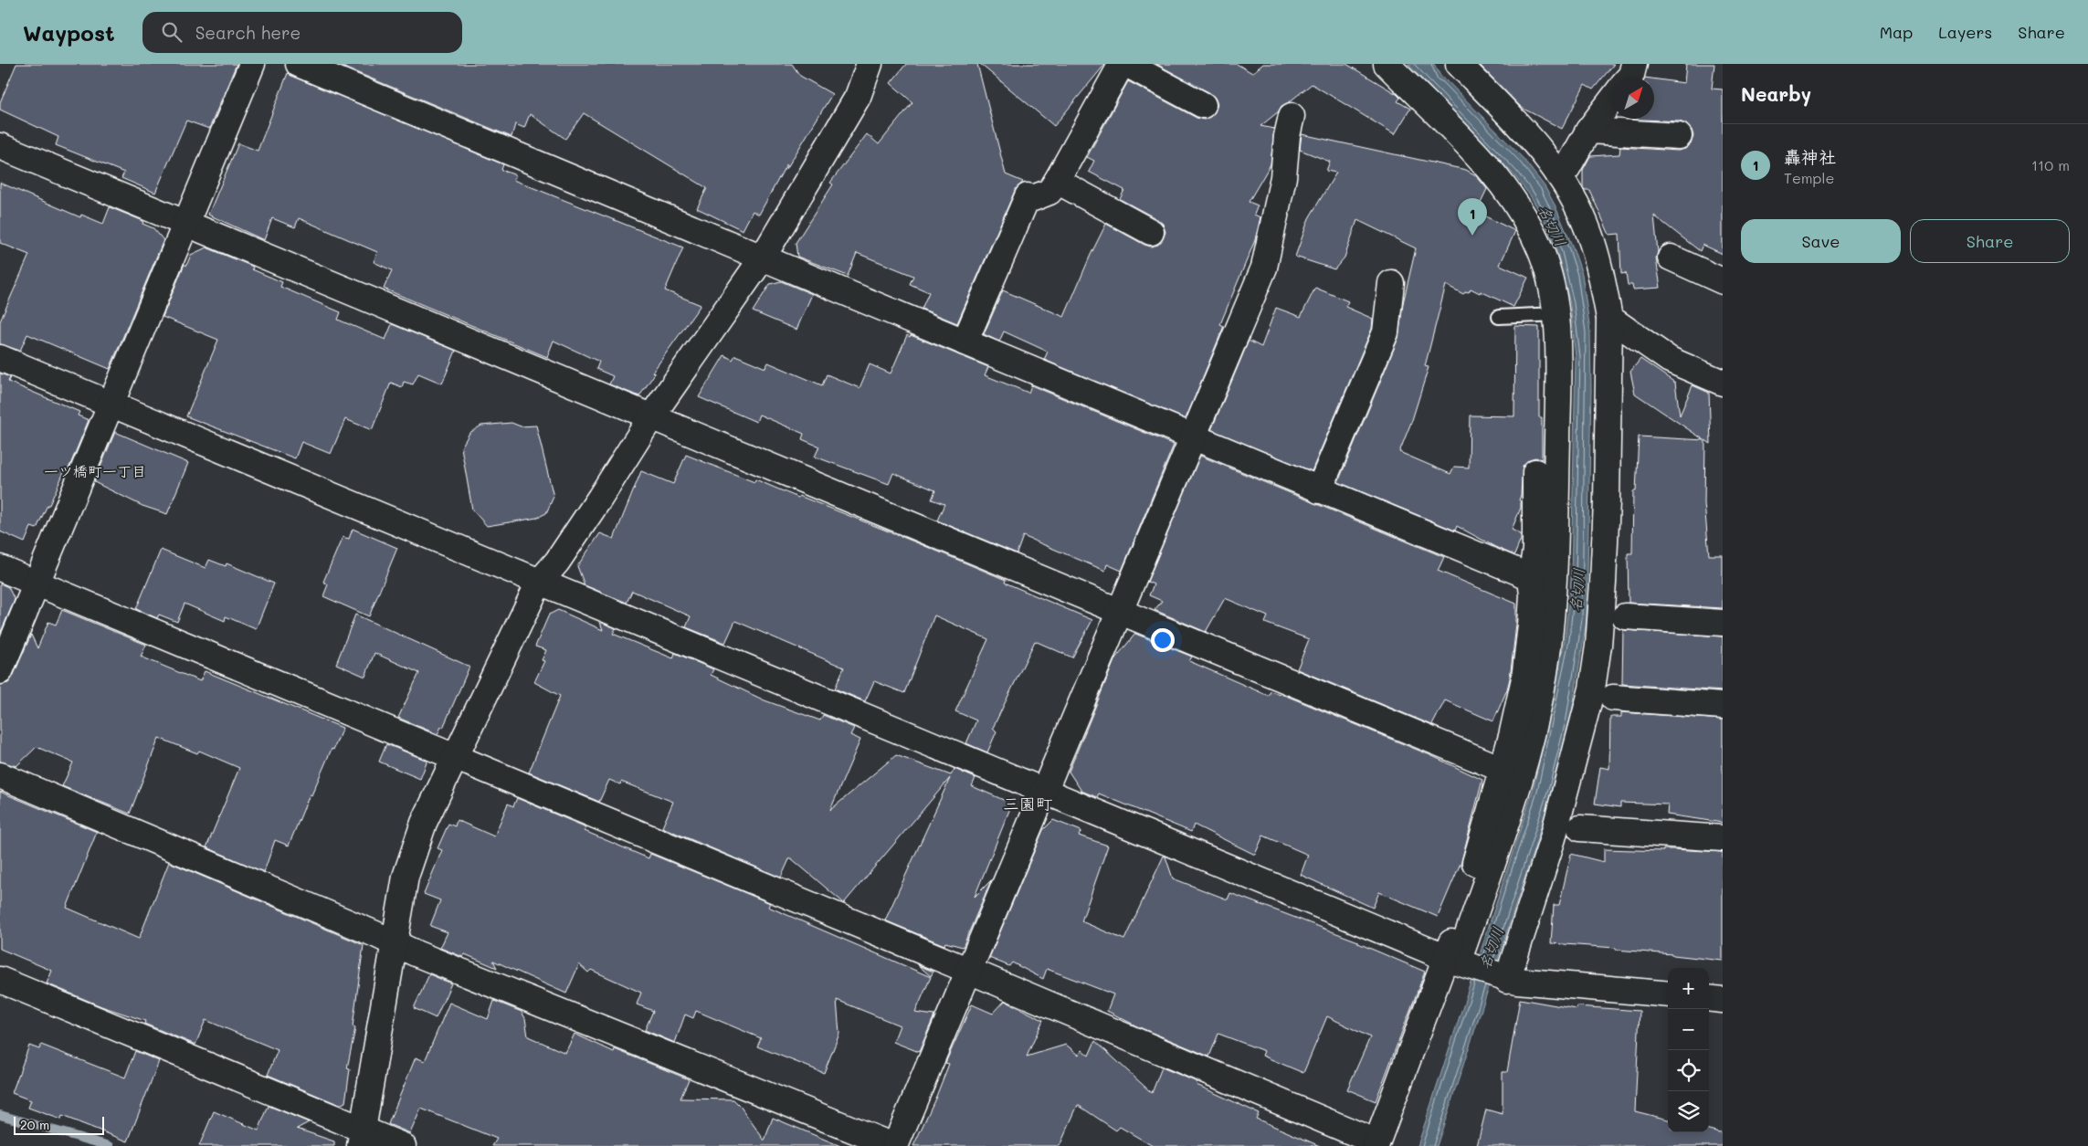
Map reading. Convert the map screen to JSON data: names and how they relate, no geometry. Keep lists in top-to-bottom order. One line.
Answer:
{"districts":["一ツ橋町一丁目","三園町"],"water":["名切川"],"scale_bar":"20 m","north":"top right","page":{"header":"Waypost","search":"Search here","nav":["Map","Layers","Share"],"heading":"Nearby","list":[{"mark":"1","name":"轟神社","note":"Temple","value":"110 m"}],"pins":"1","buttons":["Save","Share"],"map_buttons":["+","−"],"scale":"20 m"}}
